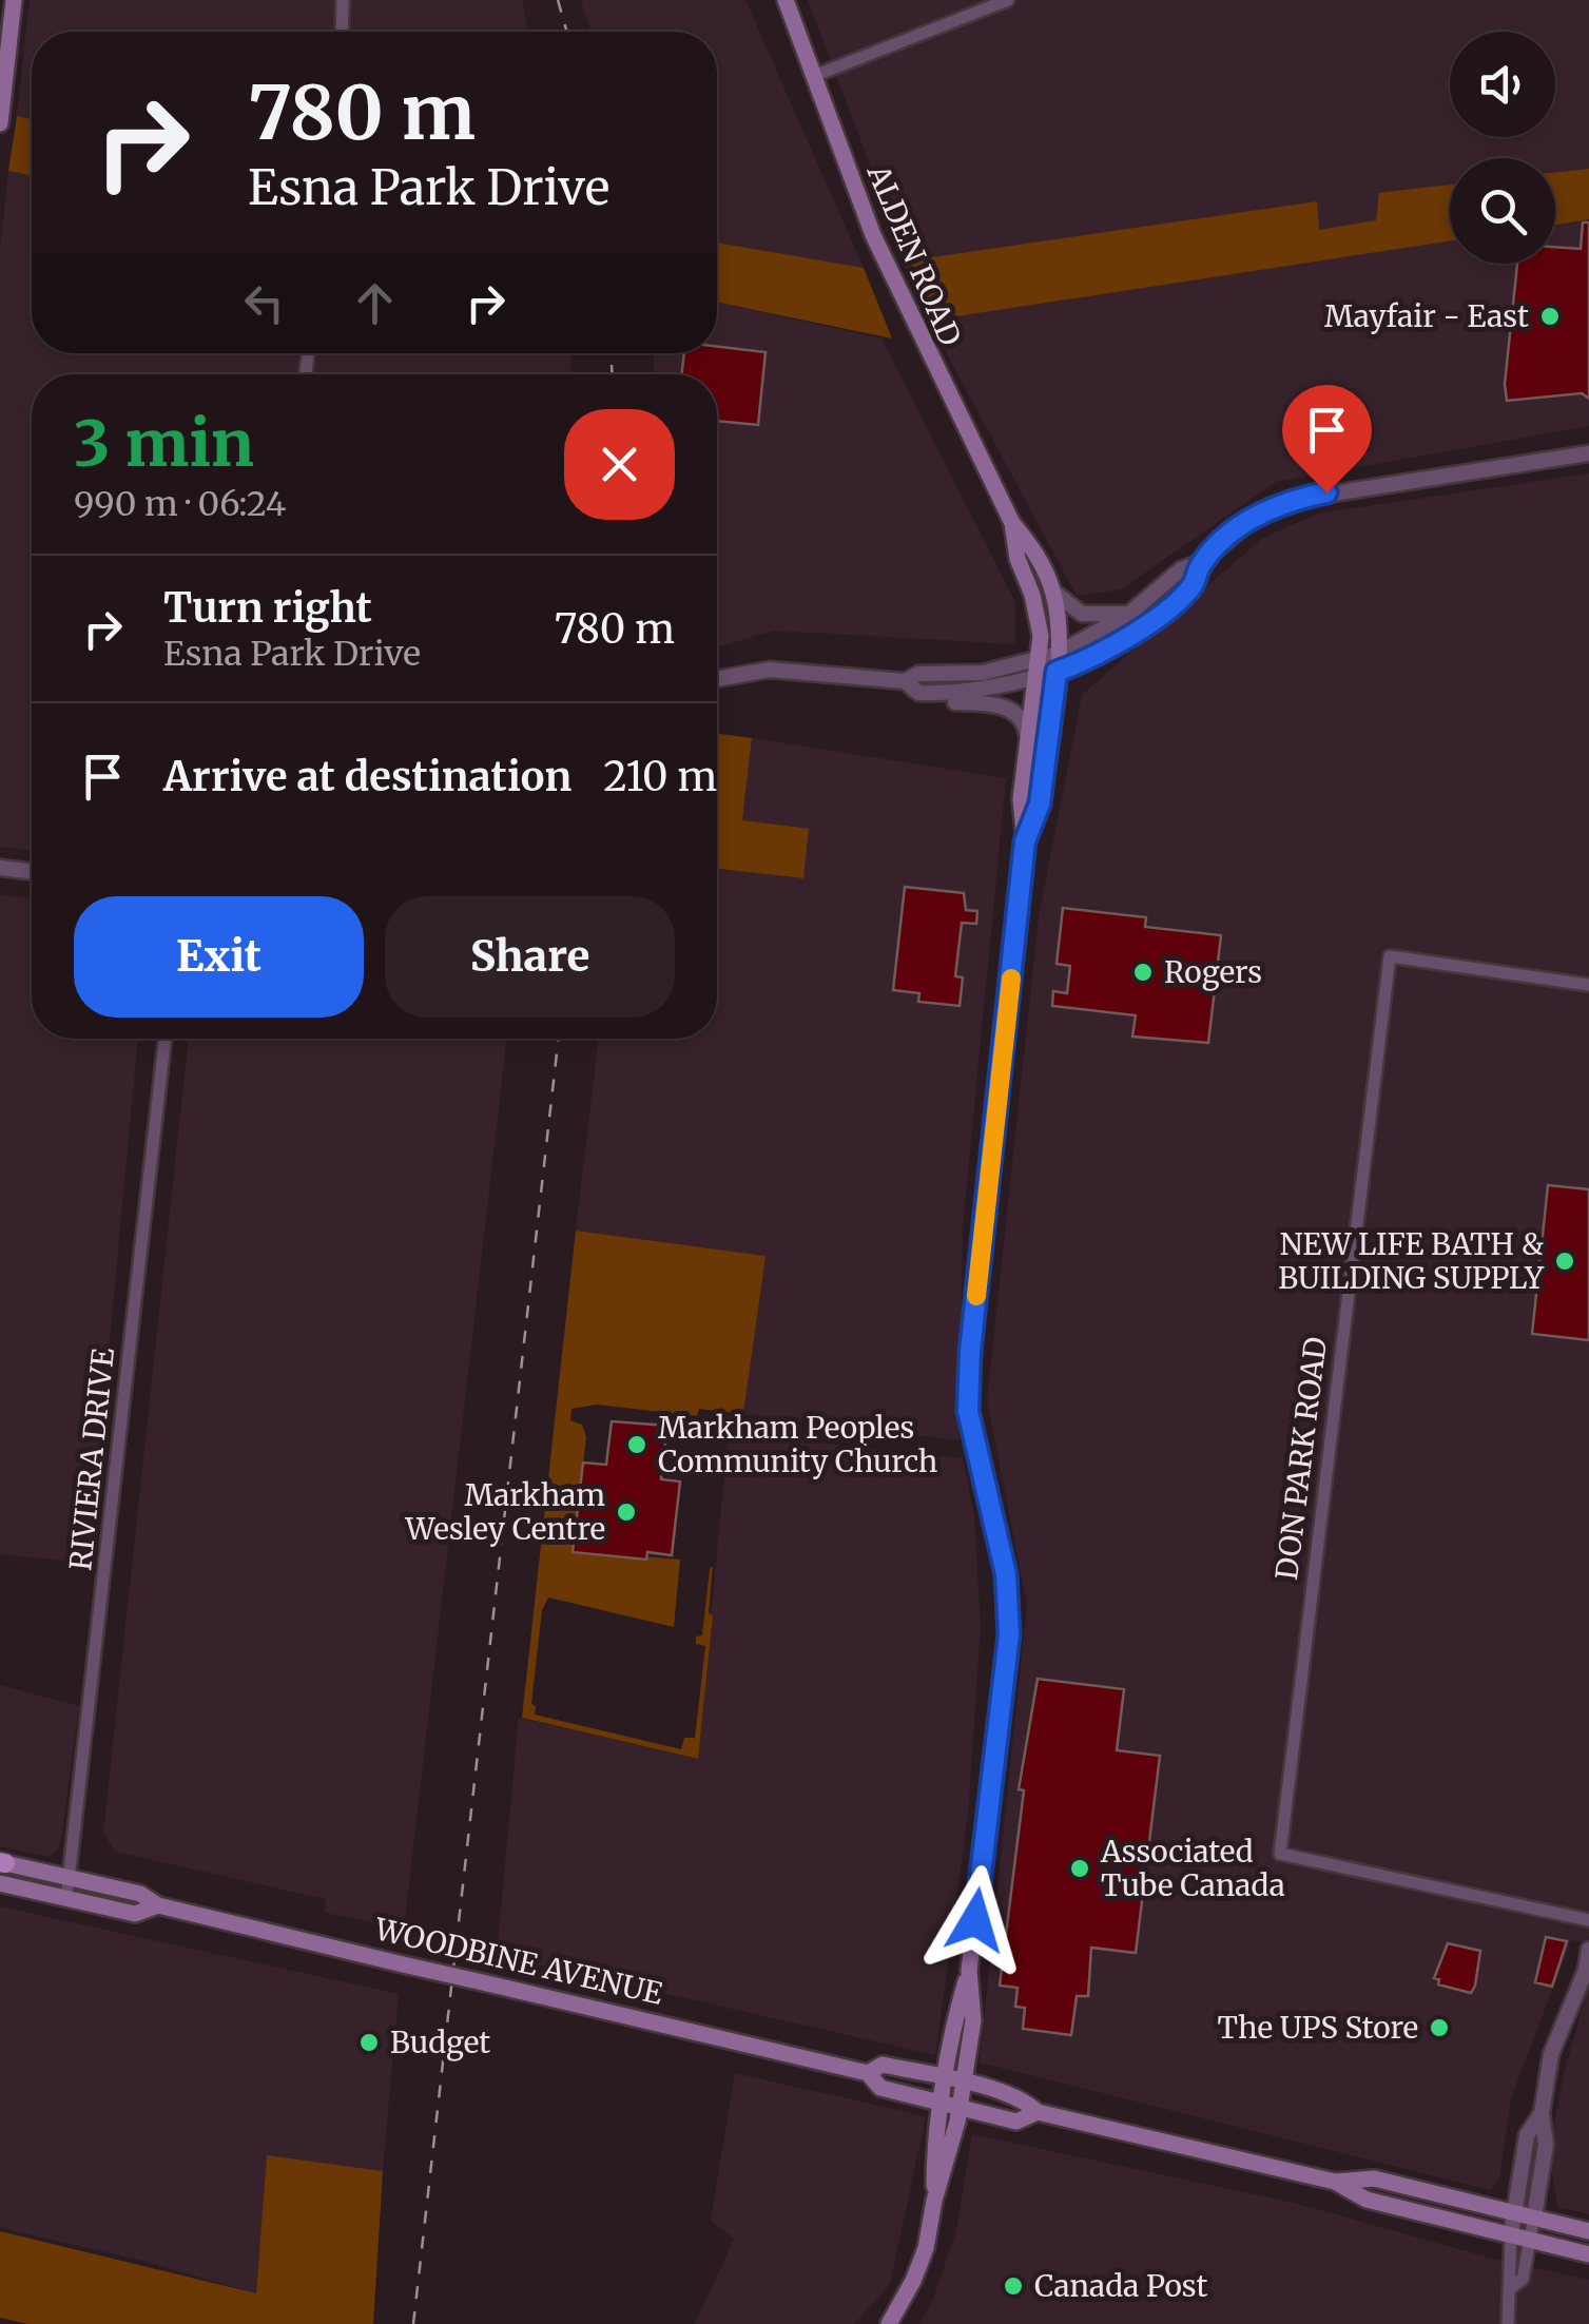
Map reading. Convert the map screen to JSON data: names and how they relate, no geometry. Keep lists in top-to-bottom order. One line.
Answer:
{"streets":{"main road":["ALDEN ROAD","WOODBINE AVENUE"],"street":["DON PARK ROAD","RIVIERA DRIVE"]},"crossings":[["RIVIERA DRIVE","WOODBINE AVENUE"]],"places":["Mayfair - East","Rogers","NEW LIFE BATH & BUILDING SUPPLY","Markham Peoples Community Church","Markham Wesley Centre","Associated Tube Canada","The UPS Store","Budget","Canada Post"],"page":{"turn":["780 m","Esna Park Drive"],"heading":["3 min","990 m · 06:24"],"list":[{"name":"Turn right","note":"Esna Park Drive","value":"780 m"},{"name":"Arrive at destination","value":"210 m"}],"buttons":["Exit","Share"]}}
